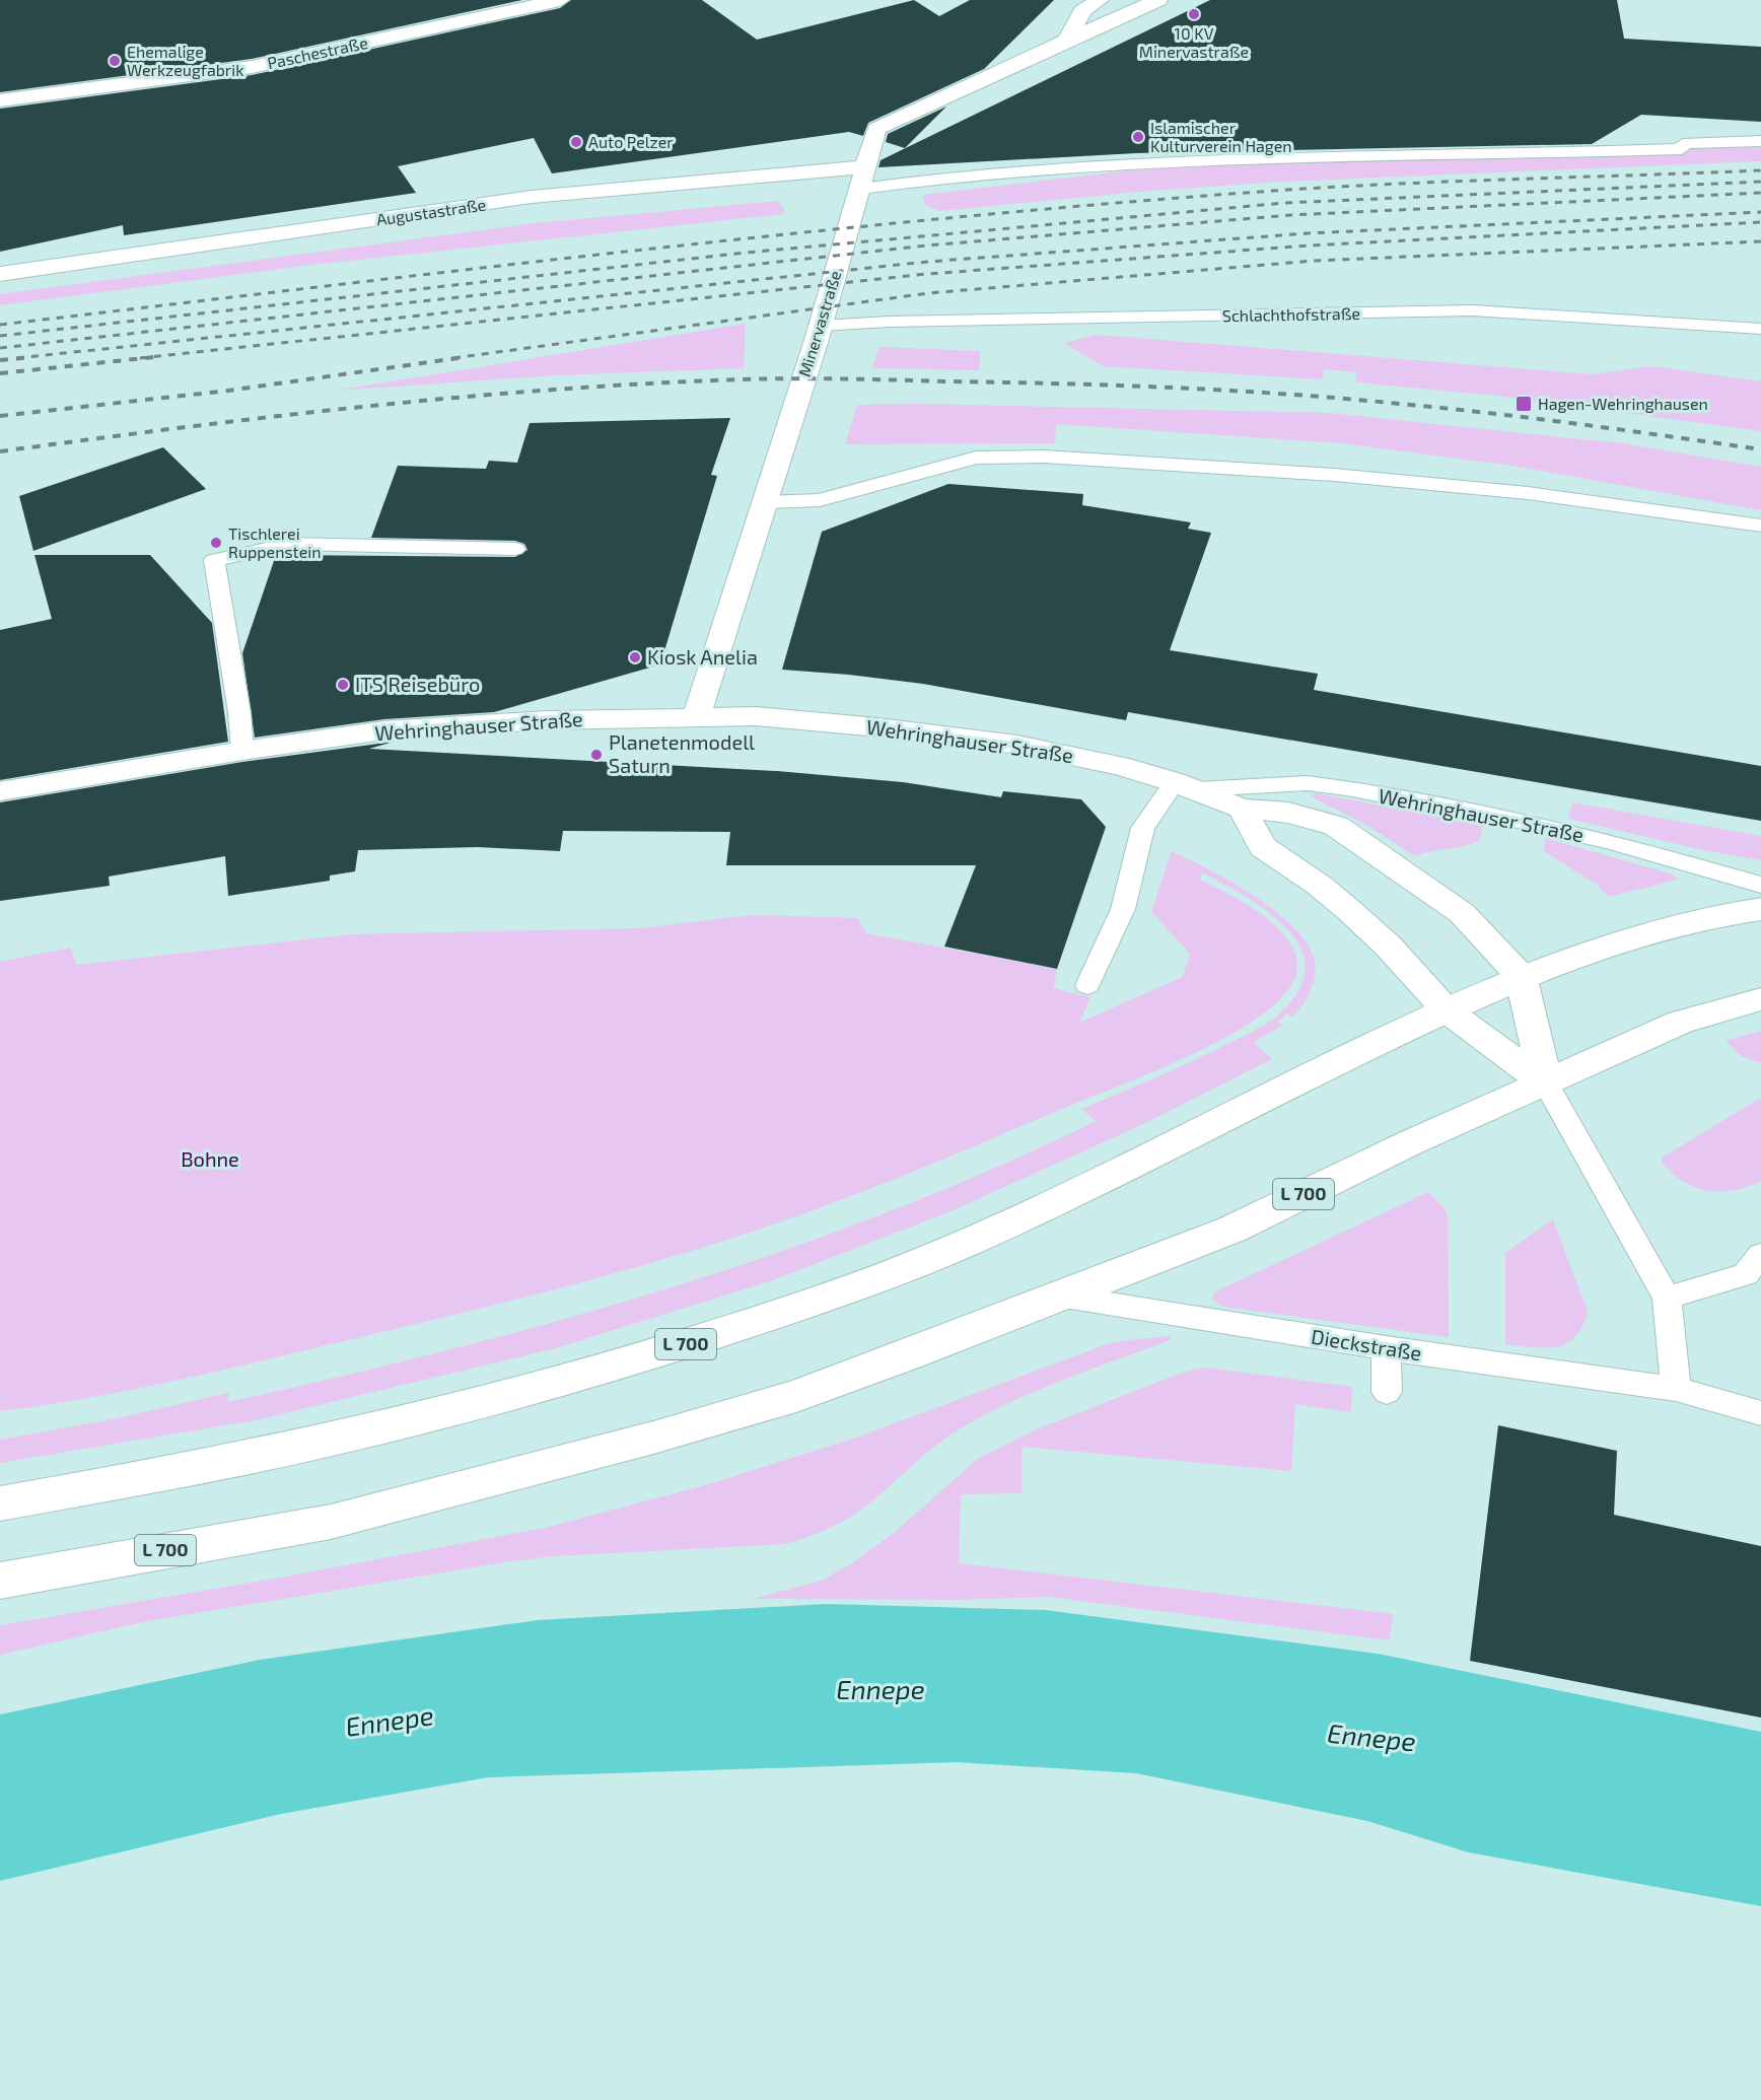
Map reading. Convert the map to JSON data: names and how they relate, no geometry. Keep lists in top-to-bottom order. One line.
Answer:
{"streets":{"street":["Paschestraße","Augustastraße","Minervastraße","Wehringhauser Straße","L 700"],"lane":["Schlachthofstraße","Dieckstraße"]},"crossings":[["Augustastraße","Minervastraße"],["Schlachthofstraße","Minervastraße"],["Minervastraße","Wehringhauser Straße"],["Wehringhauser Straße","L 700"],["L 700","Dieckstraße"]],"water":["Ennepe"],"parks":["Bohne"],"places":{"other":["10 KV Minervastraße","Ehemalige Werkzeugfabrik","Islamischer Kulturverein Hagen","Auto Pelzer","Tischlerei Ruppenstein","Kiosk Anelia","ITS Reisebüro","Planetenmodell Saturn"],"transit":["Hagen-Wehringhausen"]}}
